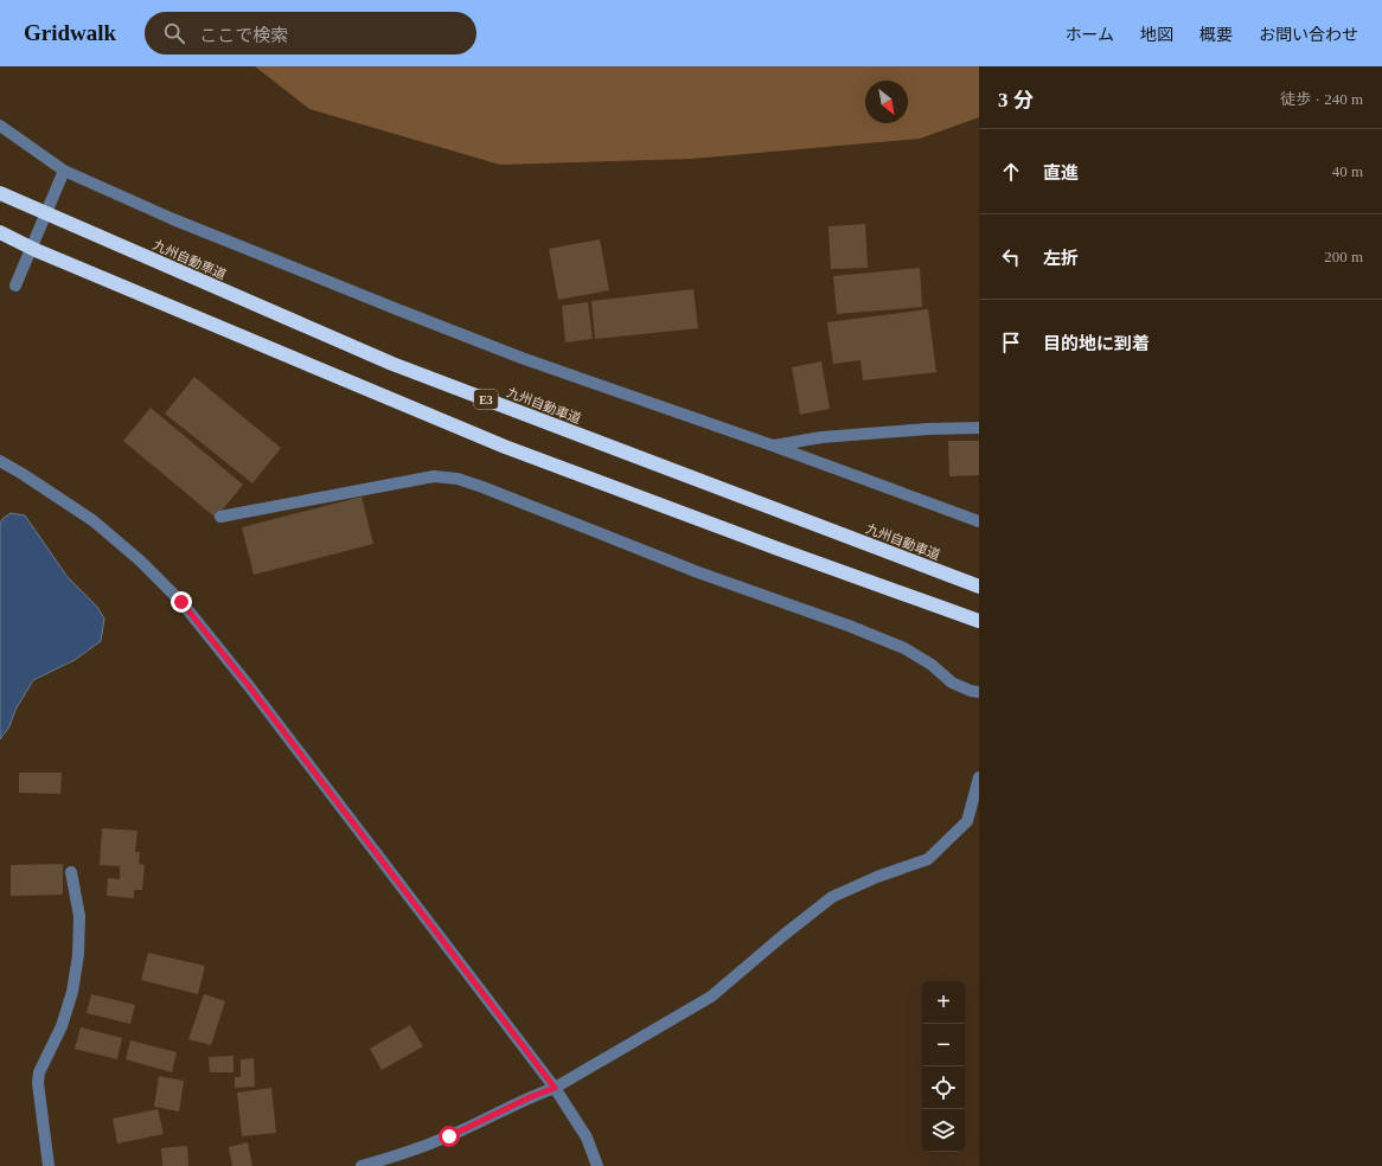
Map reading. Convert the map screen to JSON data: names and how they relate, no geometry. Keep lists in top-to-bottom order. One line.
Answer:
{"streets":{"highway":["九州自動車道","E3"]},"north":"bottom right","page":{"header":"Gridwalk","search":"ここで検索","nav":["ホーム","地図","概要","お問い合わせ"],"heading":["3 分","徒歩 · 240 m"],"list":[["直進","40 m"],["左折","200 m"],"目的地に到着"],"map_buttons":["+","−"]}}
